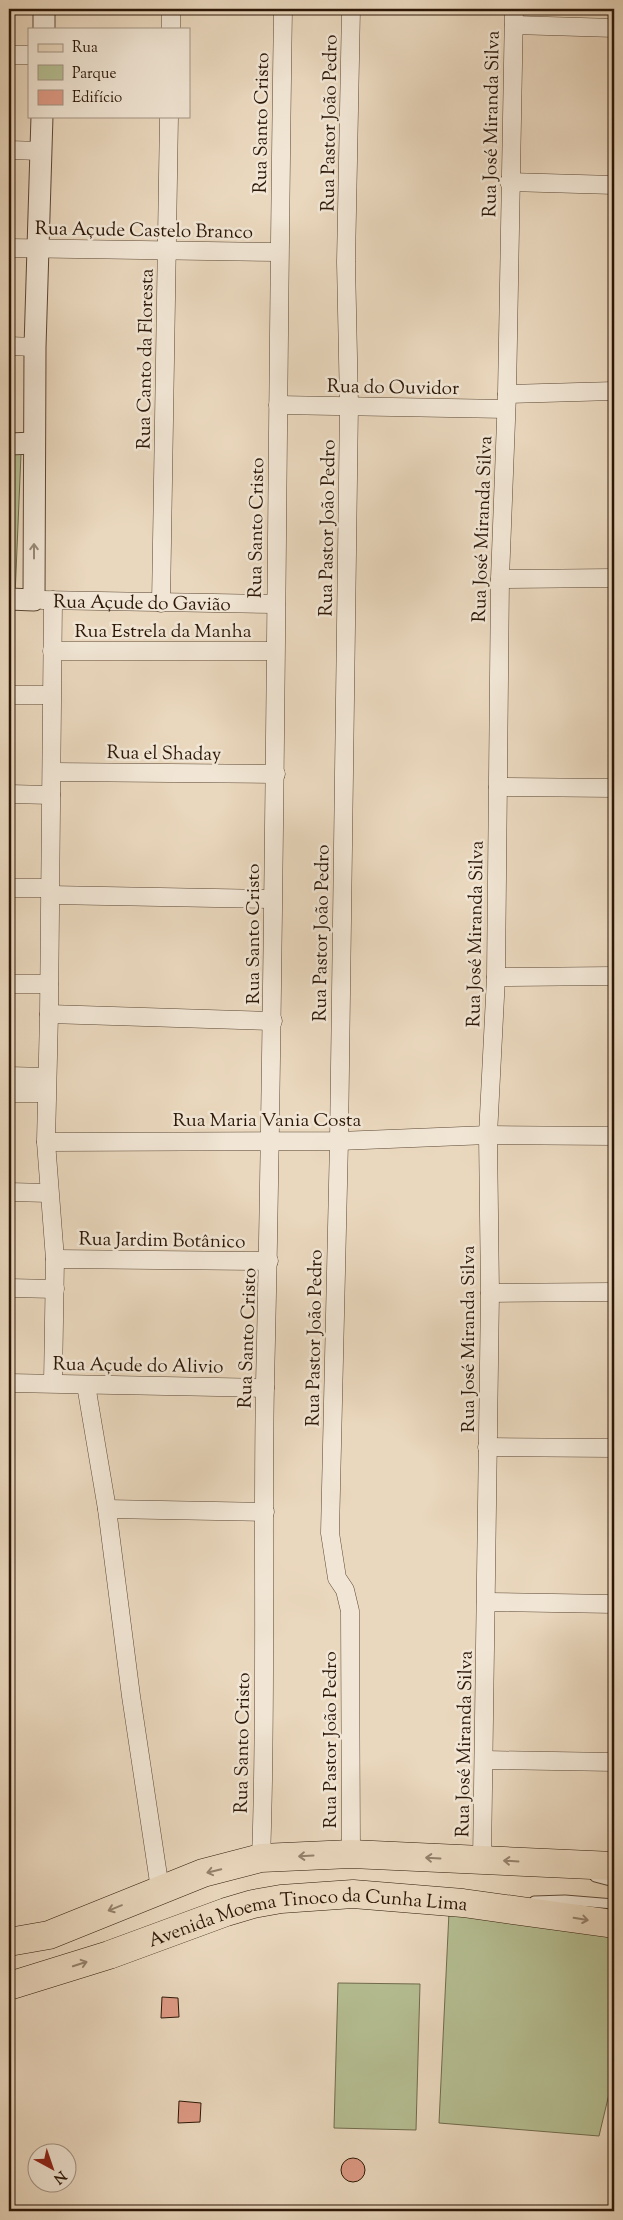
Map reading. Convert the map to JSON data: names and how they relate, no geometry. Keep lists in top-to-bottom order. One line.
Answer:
{"streets":{"main road":["Avenida Moema Tinoco da Cunha Lima"],"street":["Rua Santo Cristo","Rua Pastor João Pedro","Rua José Miranda Silva","Rua Açude Castelo Branco","Rua Canto da Floresta","Rua do Ouvidor","Rua Açude do Gavião","Rua Estrela da Manha","Rua el Shaday","Rua Maria Vania Costa","Rua Jardim Botânico","Rua Açude do Alivio"]},"crossings":[["Rua Santo Cristo","Rua Açude Castelo Branco"],["Rua Santo Cristo","Rua do Ouvidor"],["Rua Santo Cristo","Rua Açude do Gavião"],["Rua Santo Cristo","Rua Estrela da Manha"],["Rua Santo Cristo","Rua el Shaday"],["Rua Santo Cristo","Rua Maria Vania Costa"],["Rua Santo Cristo","Rua Jardim Botânico"],["Rua Santo Cristo","Rua Açude do Alivio"],["Rua Pastor João Pedro","Rua do Ouvidor"],["Rua Pastor João Pedro","Rua Maria Vania Costa"],["Rua José Miranda Silva","Rua do Ouvidor"],["Rua José Miranda Silva","Rua Maria Vania Costa"],["Rua Açude Castelo Branco","Rua Canto da Floresta"],["Rua Canto da Floresta","Rua Açude do Gavião"]],"legend":["Rua","Parque","Edifício"],"north":"bottom right"}
